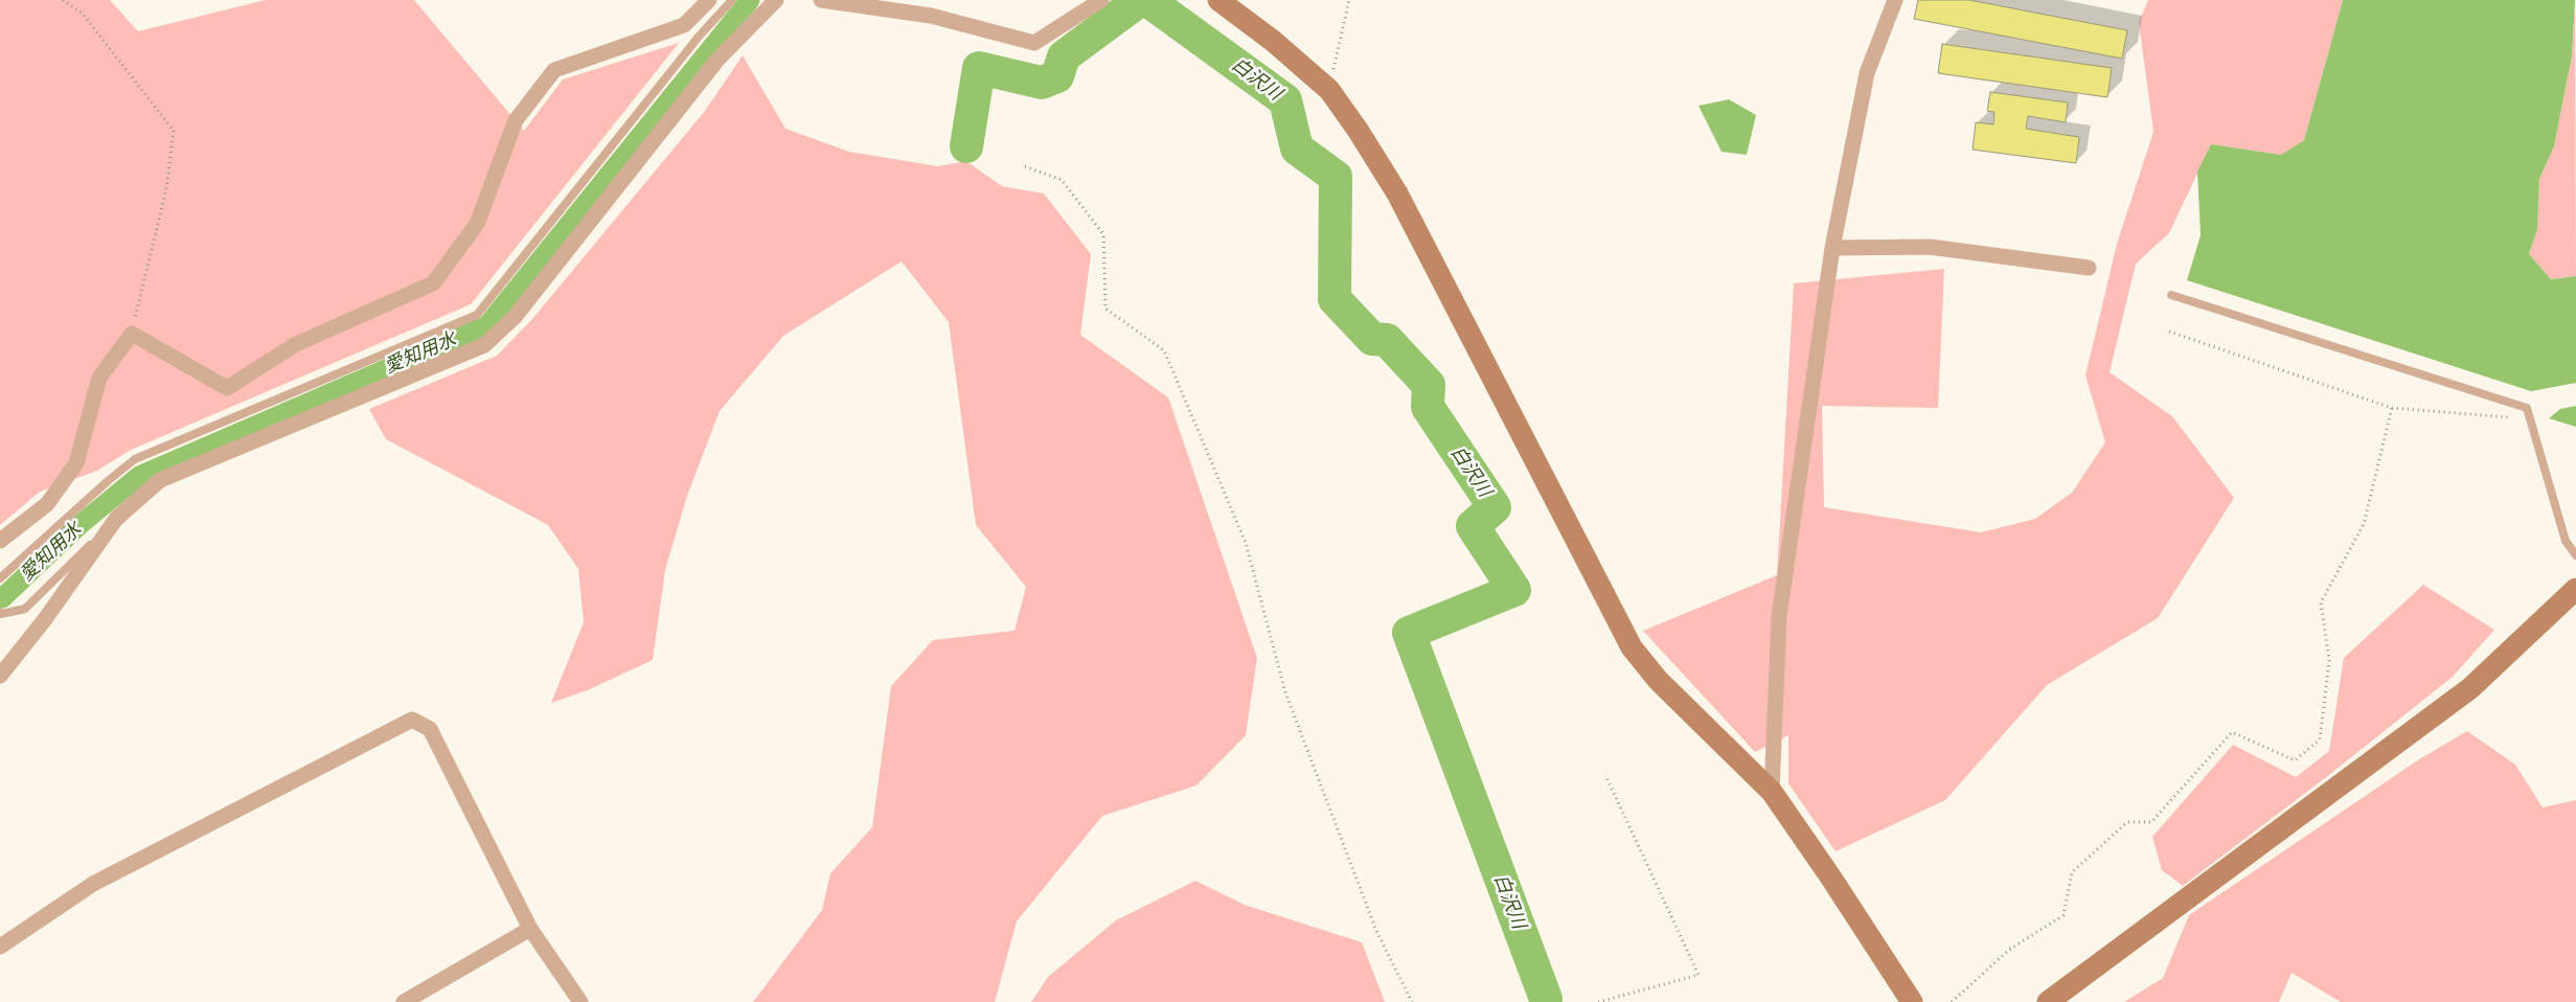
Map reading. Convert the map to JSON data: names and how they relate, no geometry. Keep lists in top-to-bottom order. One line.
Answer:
{"water":["白沢川","愛知用水"]}
